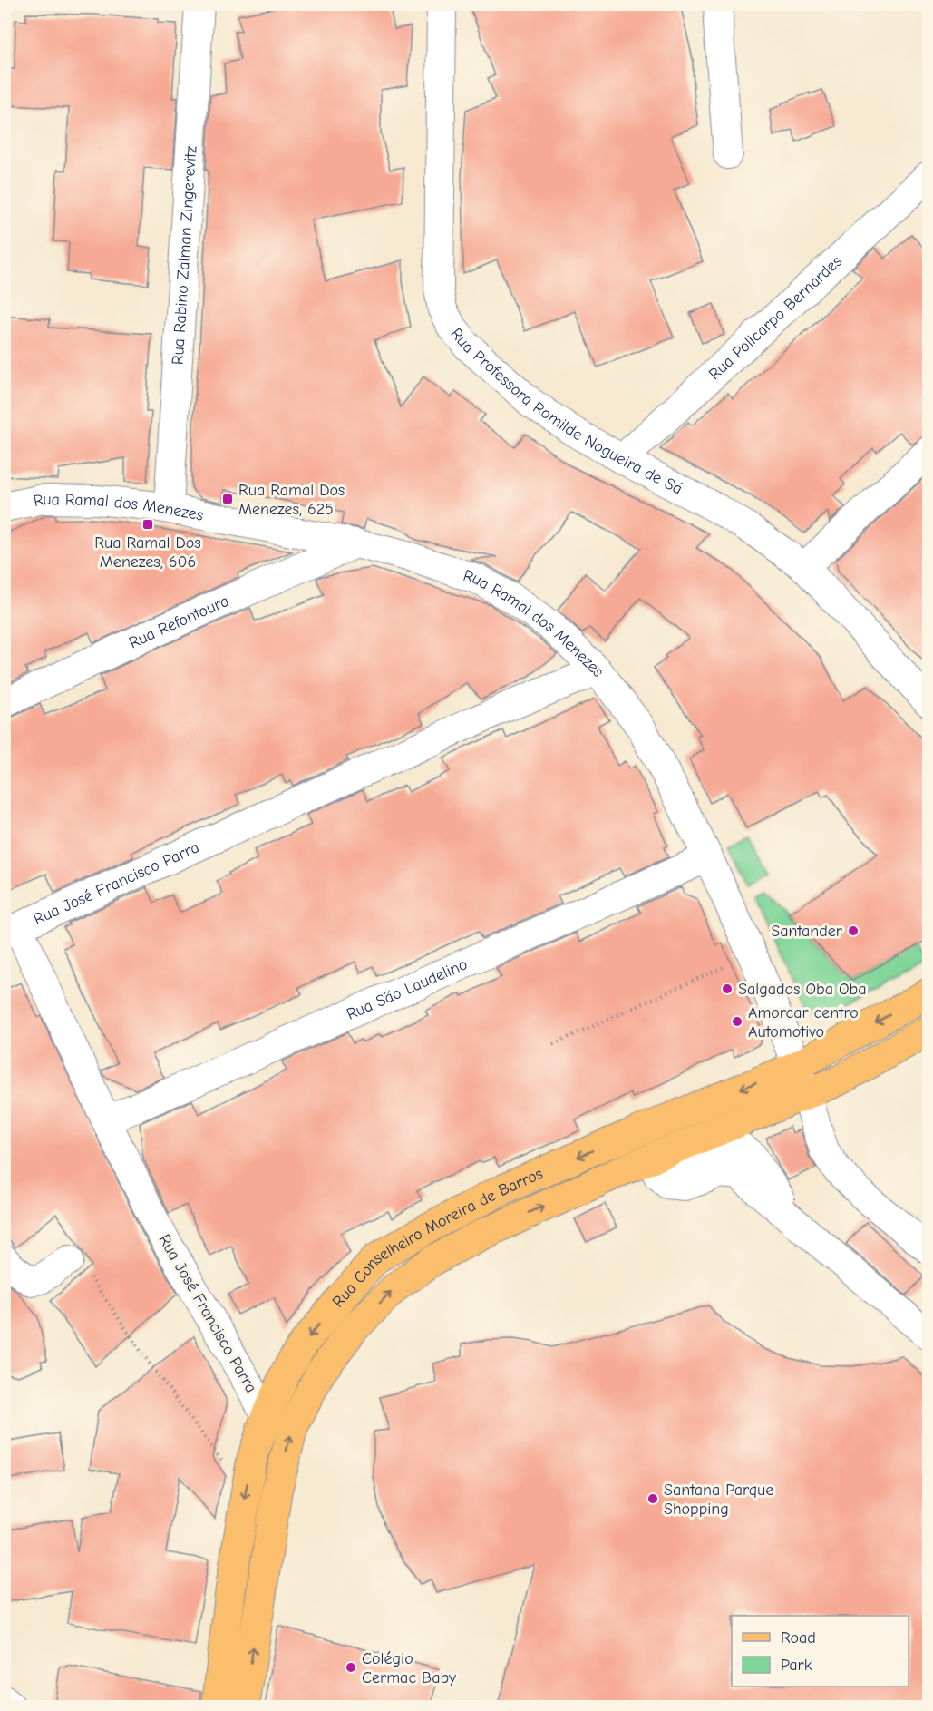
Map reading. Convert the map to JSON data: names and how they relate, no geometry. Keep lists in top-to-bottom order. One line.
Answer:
{"streets":{"main road":["Rua Conselheiro Moreira de Barros"],"street":["Rua Rabino Zalman Zingerevitz","Rua Policarpo Bernardes","Rua Professora Romilde Nogueira de Sá","Rua Ramal dos Menezes","Rua Refontoura","Rua José Francisco Parra","Rua São Laudelino"]},"crossings":[["Rua Rabino Zalman Zingerevitz","Rua Ramal dos Menezes"],["Rua Policarpo Bernardes","Rua Professora Romilde Nogueira de Sá"],["Rua Ramal dos Menezes","Rua Refontoura"],["Rua Ramal dos Menezes","Rua José Francisco Parra"],["Rua Ramal dos Menezes","Rua São Laudelino"],["Rua Ramal dos Menezes","Rua Conselheiro Moreira de Barros"],["Rua José Francisco Parra","Rua São Laudelino"],["Rua José Francisco Parra","Rua Conselheiro Moreira de Barros"]],"places":{"transit":["Rua Ramal Dos Menezes, 625","Rua Ramal Dos Menezes, 606"],"other":["Santander","Salgados Oba Oba","Amorcar centro Automotivo","Santana Parque Shopping","Colégio Cermac Baby"]},"legend":["Road","Park"]}
